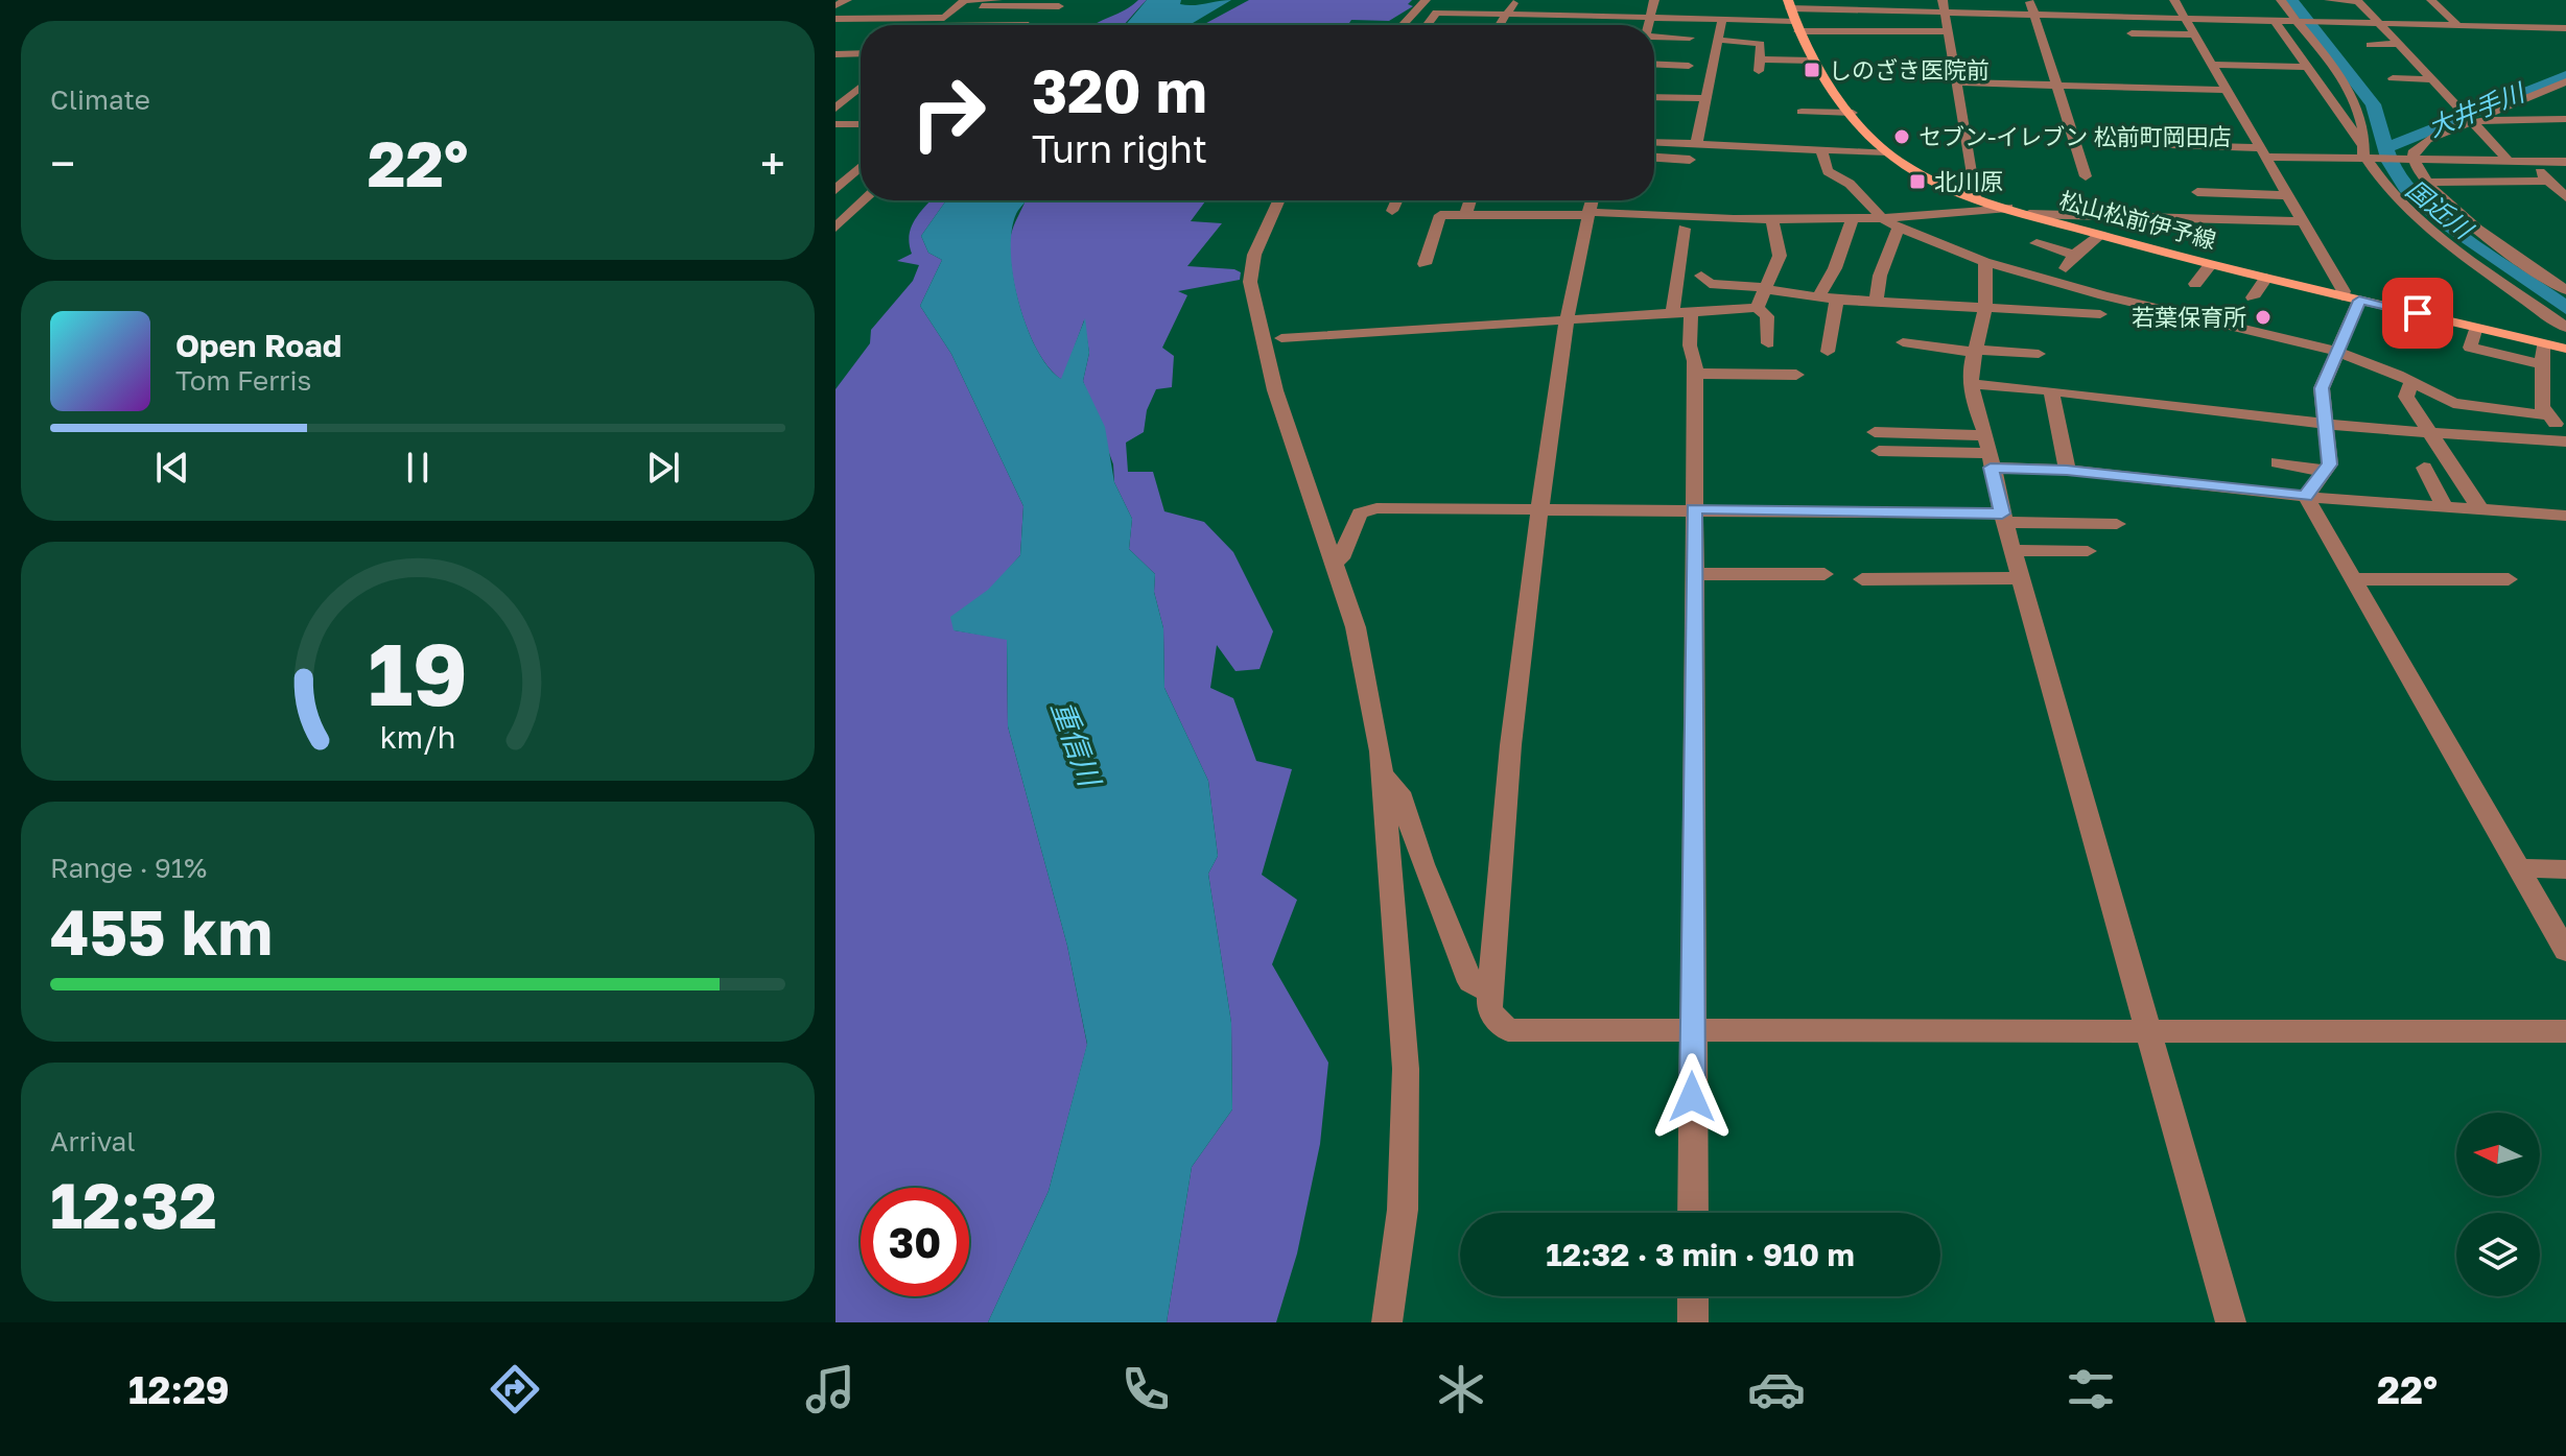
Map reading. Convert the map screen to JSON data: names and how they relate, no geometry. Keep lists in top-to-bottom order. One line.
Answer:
{"streets":{"main road":["松山松前伊予線"]},"water":["大井手川","国近川","重信川"],"places":{"transit":["しのざき医院前","北川原"],"other":["セブン-イレブン 松前町岡田店","若葉保育所"]},"north":"left","page":{"tile":["Climate",["Range · 91%","455 km"],["Arrival","12:32"]],"turn":["320 m","Turn right"],"heat":["−","22°","+"],"song":["Open Road","Tom Ferris"],"limit":"30","trip":"12:32 · 3 min · 910 m","tabs":["12:29","22°"],"gauge":["19","km/h"]}}
